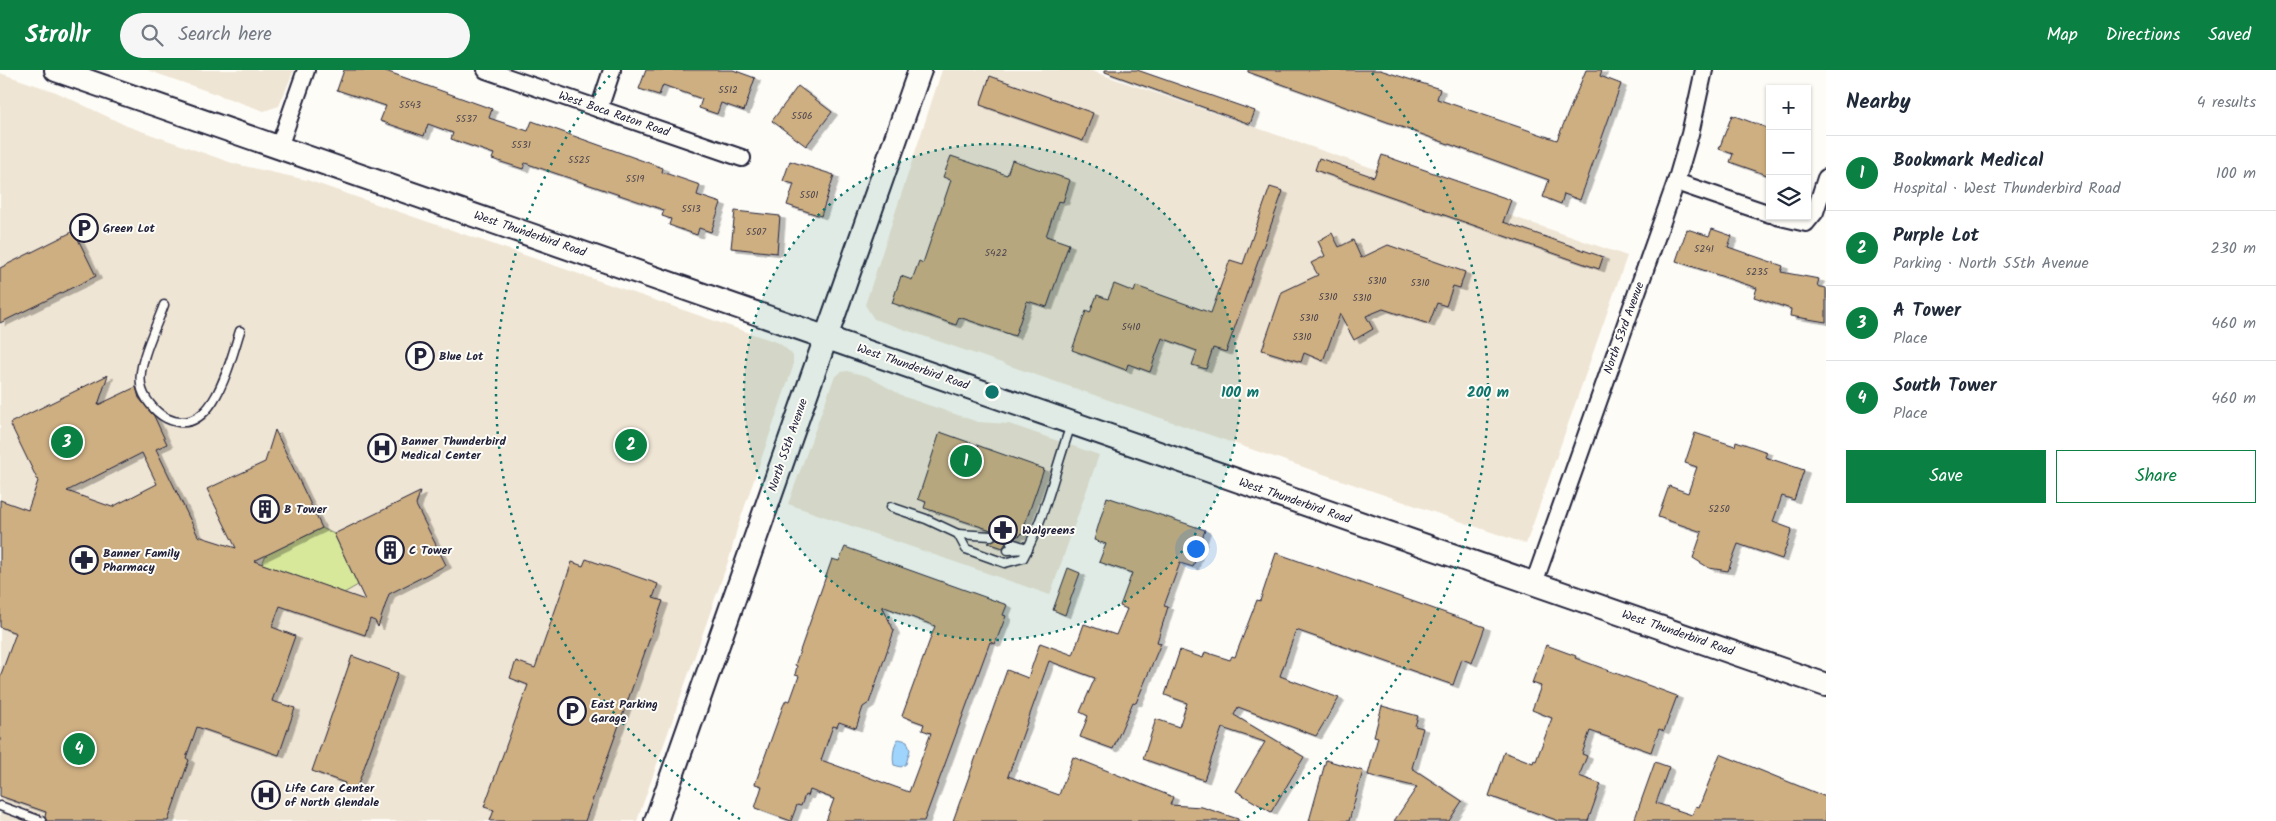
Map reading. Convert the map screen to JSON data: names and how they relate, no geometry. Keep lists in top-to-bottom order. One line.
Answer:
{"streets":{"main road":["West Thunderbird Road","North 55th Avenue"],"street":["West Boca Raton Road","North 53rd Avenue"]},"crossings":[["West Thunderbird Road","North 53rd Avenue"],["West Thunderbird Road","North 55th Avenue"]],"places":{"parking":["Green Lot","Blue Lot","East Parking Garage"],"hospital":["Banner Thunderbird Medical Center","Life Care Center of North Glendale"],"building":["B Tower","C Tower"],"pharmacy":["Walgreens","Banner Family Pharmacy"]},"house_numbers":["5512","5543","5506","5537","5531","5525","5519","5501","5513","5507","5241","5422","5235","5310","5310","5310","5310","5310","5410","5310","5250"],"page":{"header":"Strollr","search":"Search here","nav":["Map","Directions","Saved"],"heading":["Nearby","4 results"],"map_buttons":["+","−"],"list":[{"mark":"1","name":"Bookmark Medical","note":"Hospital · West Thunderbird Road","value":"100 m"},{"mark":"2","name":"Purple Lot","note":"Parking · North 55th Avenue","value":"230 m"},{"mark":"3","name":"A Tower","note":"Place","value":"460 m"},{"mark":"4","name":"South Tower","note":"Place","value":"460 m"}],"pins":["3","2","1","4"],"buttons":["Save","Share"]},"rings":["100 m","200 m"]}
